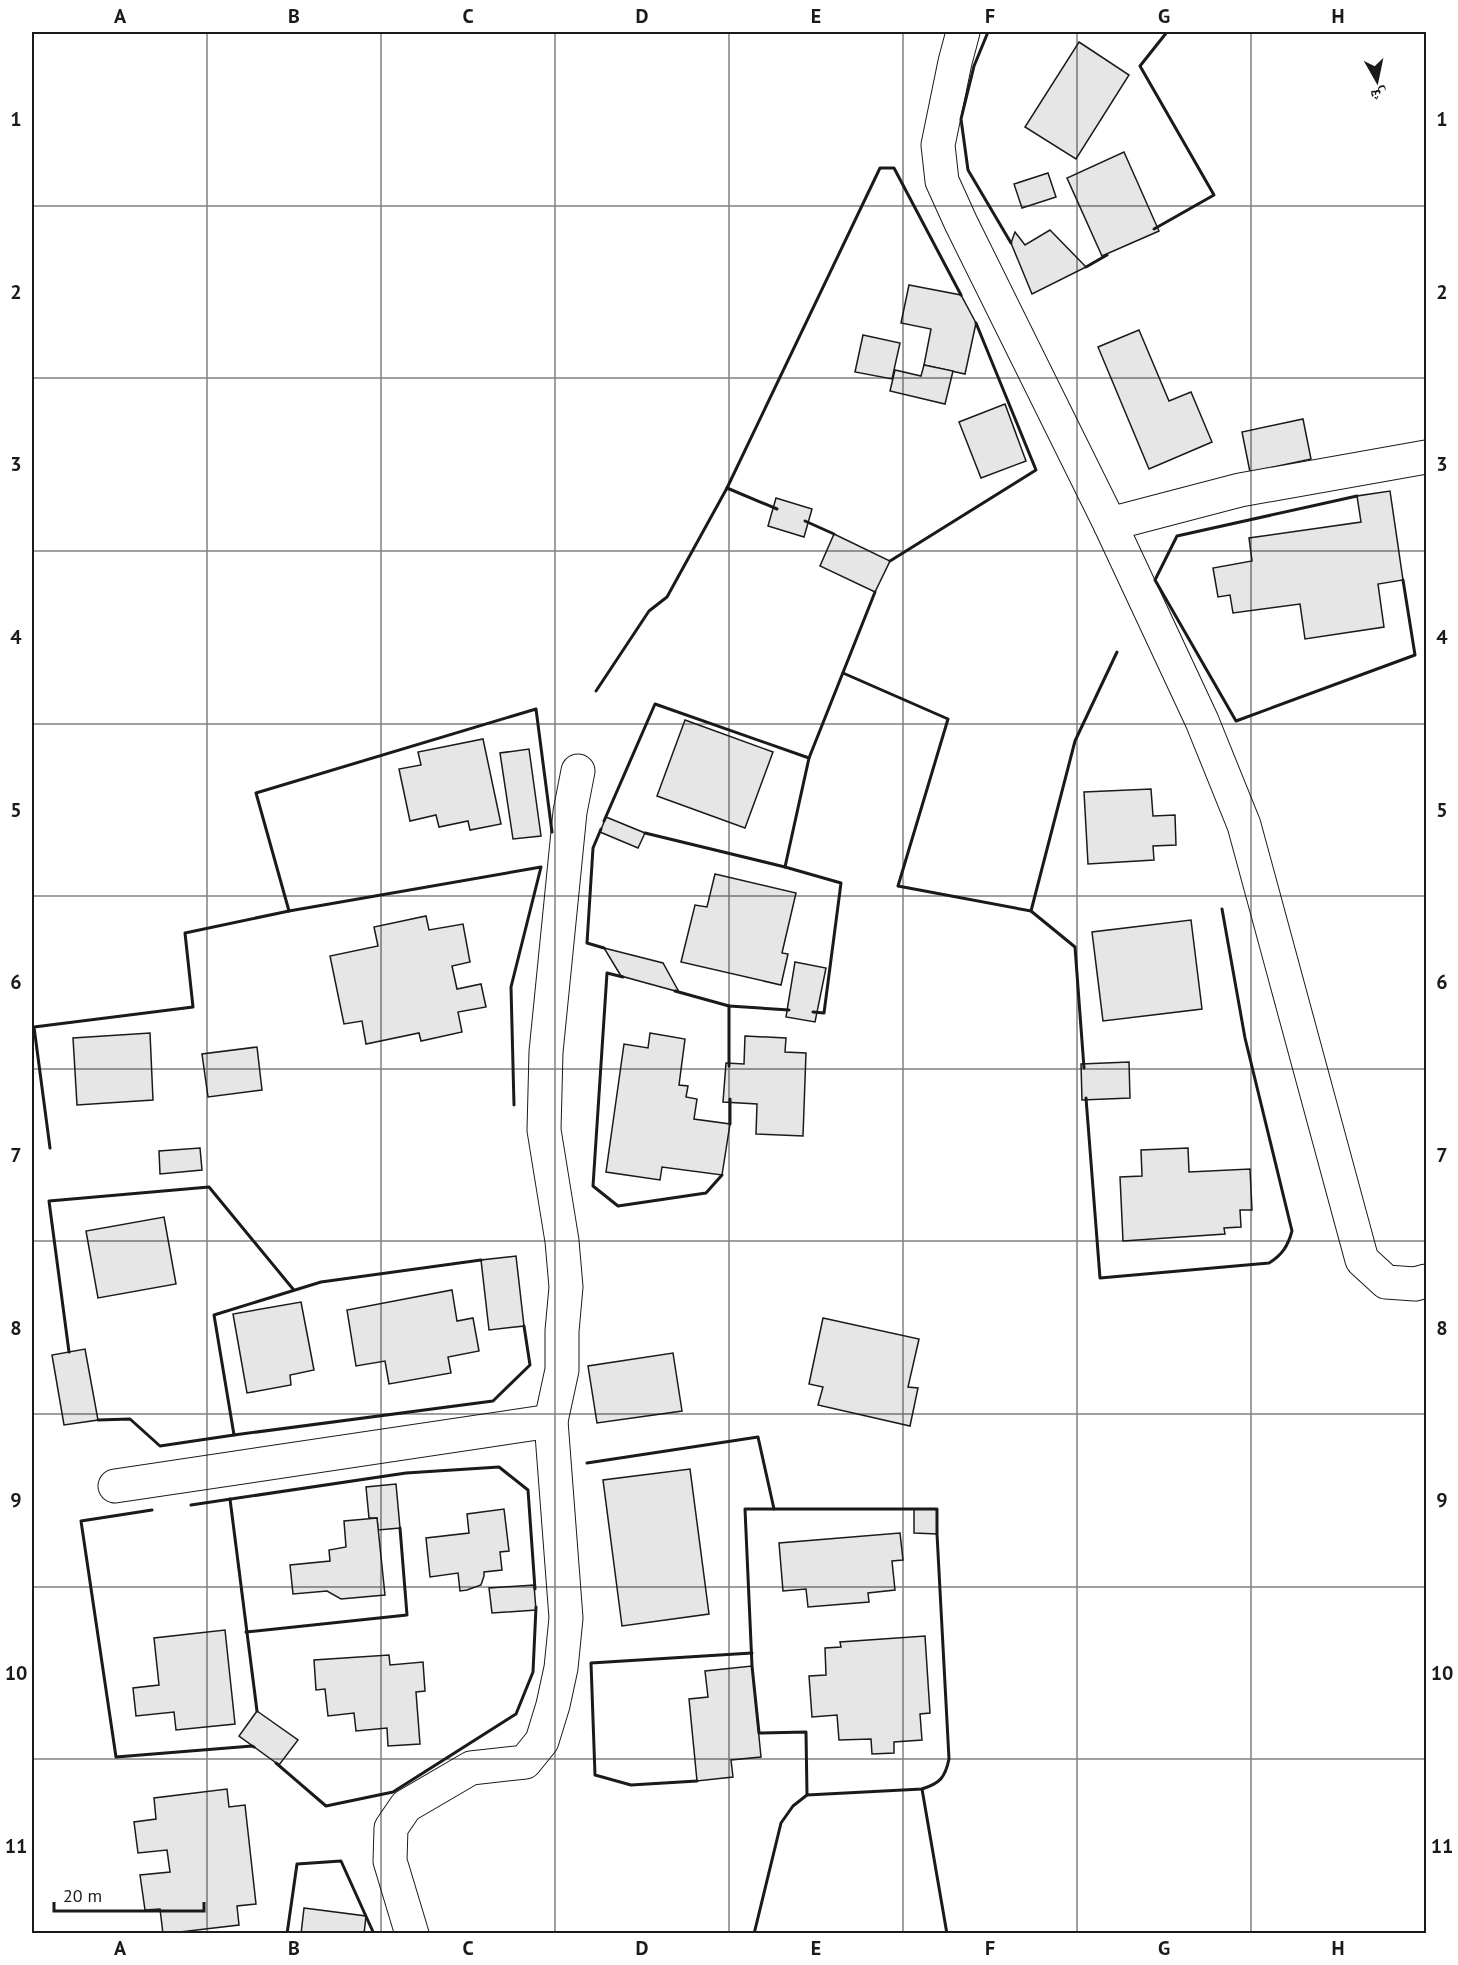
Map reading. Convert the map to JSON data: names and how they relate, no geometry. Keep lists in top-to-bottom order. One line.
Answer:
{"scale_bar":"20 m","north":"bottom","grid":{"columns":["A","B","C","D","E","F","G","H"],"rows":["1","2","3","4","5","6","7","8","9","10","11"]}}
